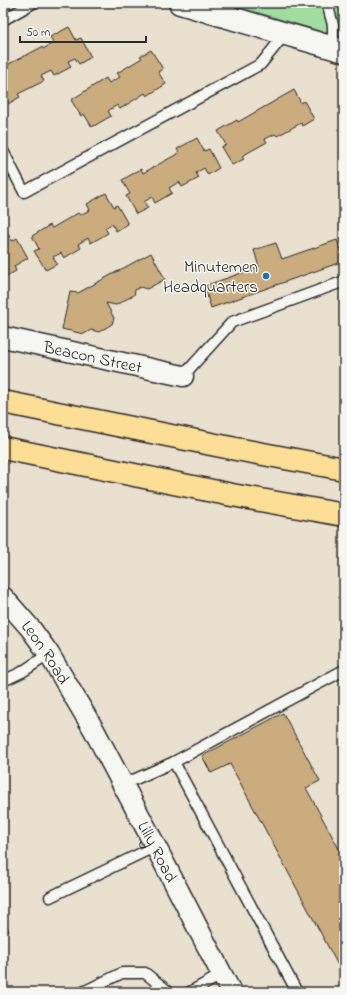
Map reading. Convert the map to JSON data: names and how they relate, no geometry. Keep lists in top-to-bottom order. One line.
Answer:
{"streets":{"street":["Beacon Street","Leon Road","Lilly Road"]},"crossings":[["Leon Road","Lilly Road"]],"places":["Minutemen Headquarters"],"scale_bar":"50 m"}
